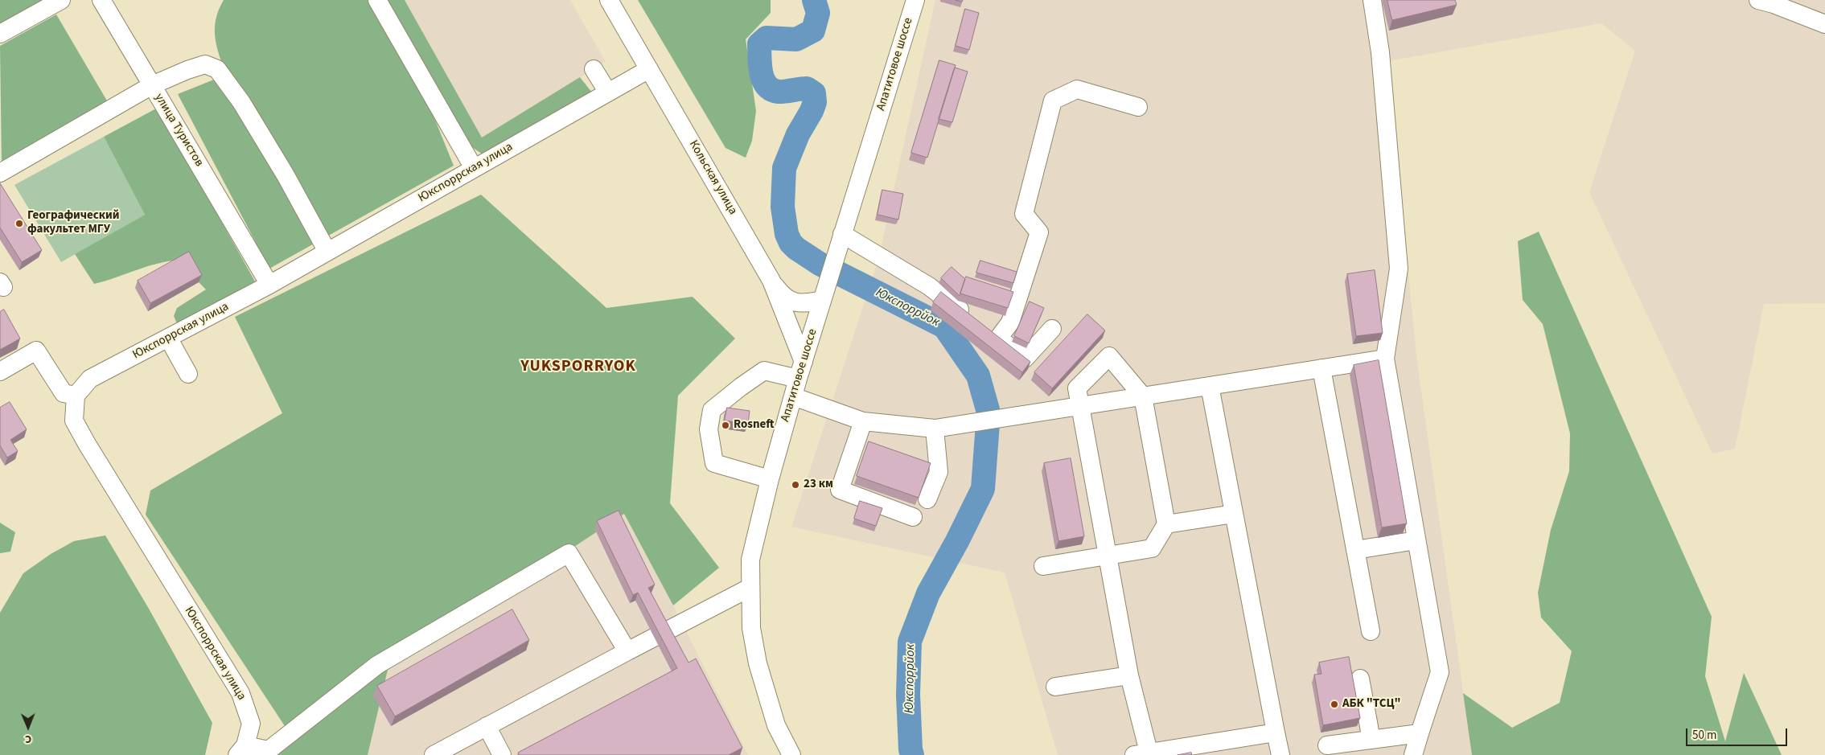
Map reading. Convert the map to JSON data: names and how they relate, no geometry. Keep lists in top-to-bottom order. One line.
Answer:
{"streets":{"street":["Апатитовое шоссе","улица Туристов","Юкспоррская улица","Кольская улица"]},"crossings":[["Апатитовое шоссе","Кольская улица"],["улица Туристов","Юкспоррская улица"],["Юкспоррская улица","Кольская улица"]],"districts":["YUKSPORRYOK"],"water":["Юкспоррйок"],"places":["Географический факультет МГУ","Rosneft","23 км","АБК \"ТСЦ\""],"scale_bar":"50 m","north":"bottom"}
